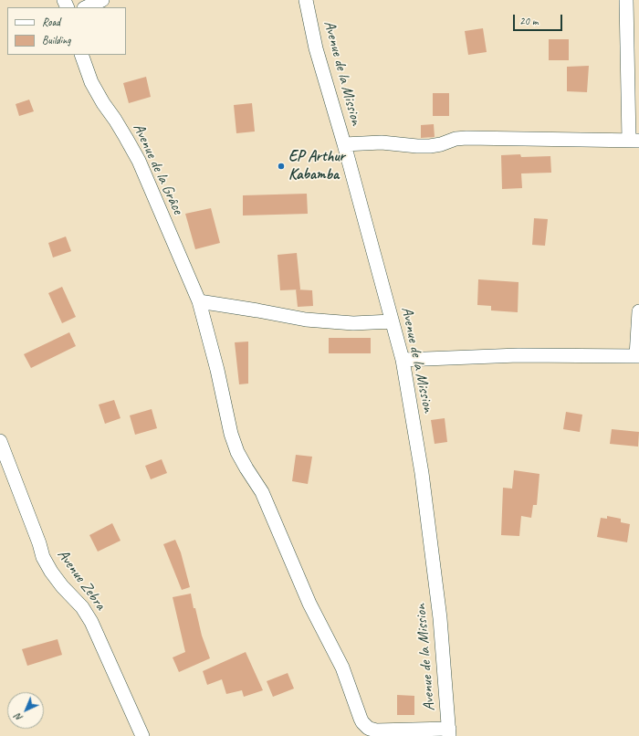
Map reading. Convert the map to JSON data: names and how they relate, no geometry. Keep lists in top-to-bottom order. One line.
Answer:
{"streets":{"street":["Avenue de la Mission","Avenue de la Grâce","Avenue Zebra"]},"crossings":[["Avenue de la Mission","Avenue de la Grâce"]],"places":["EP Arthur Kabamba"],"legend":["Road","Building"],"scale_bar":"20 m","north":"bottom left"}
